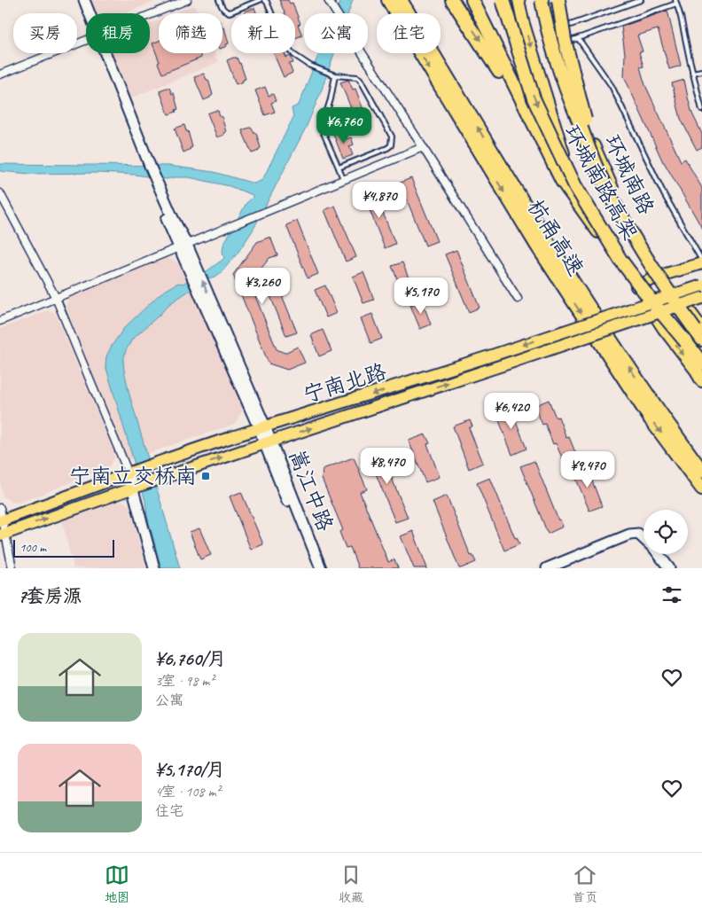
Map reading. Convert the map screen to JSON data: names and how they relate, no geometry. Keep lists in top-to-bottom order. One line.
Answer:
{"streets":{"highway":["环城南路高架","杭甬高速"],"main road":["环城南路","宁南北路"],"street":["嵩江中路"]},"crossings":[["环城南路","环城南路高架"],["宁南北路","嵩江中路"]],"places":{"transit":["宁南立交桥南"]},"scale_bar":"100 m","page":{"chip":["买房","租房","筛选","新上","公寓","住宅"],"price":["¥6,760","¥4,870","¥3,260","¥5,170","¥6,420","¥8,470","¥9,470"],"scale":"100 m","heading":"7套房源","list":[{"name":"¥6,760/月","note":"3室 · 98 m² · 公寓"},{"name":"¥5,170/月","note":"4室 · 108 m² · 住宅"}],"tabs":["地图","收藏","首页"]}}
